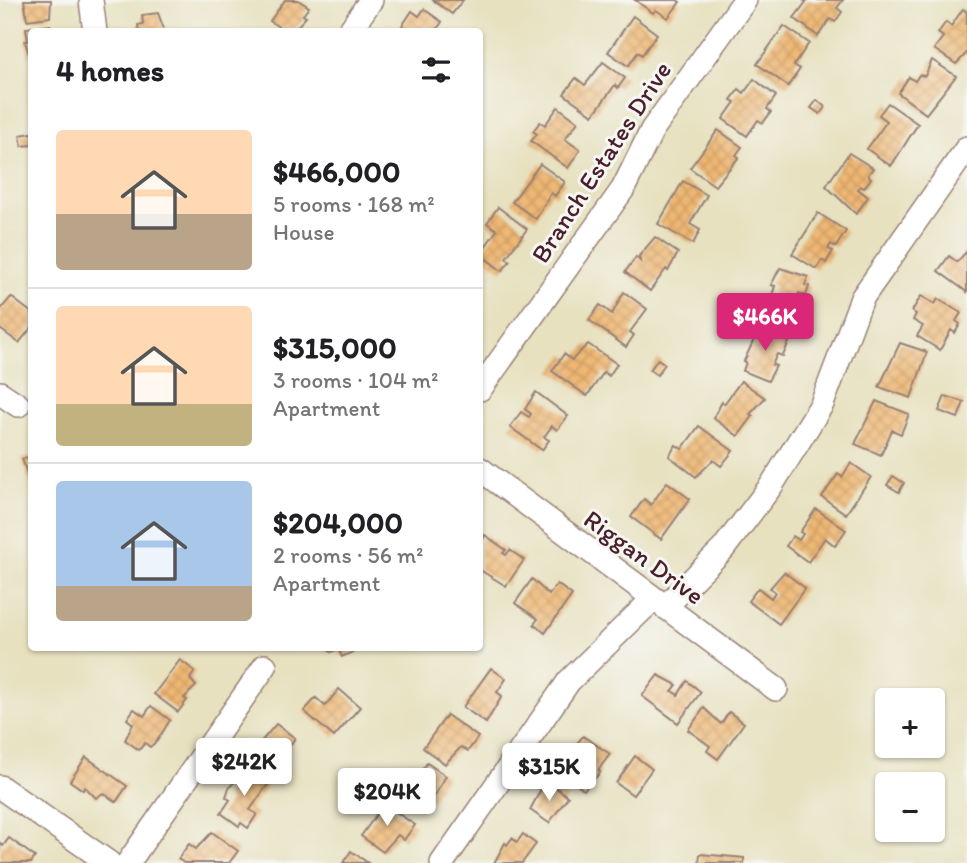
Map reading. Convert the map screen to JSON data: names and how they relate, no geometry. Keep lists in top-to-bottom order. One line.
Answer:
{"streets":{"street":["Branch Estates Drive","Riggan Drive"]},"page":{"heading":"4 homes","list":[{"name":"$466,000","note":"5 rooms · 168 m² · House"},{"name":"$315,000","note":"3 rooms · 104 m² · Apartment"},{"name":"$204,000","note":"2 rooms · 56 m² · Apartment"}],"price":["$466K","$242K","$315K","$204K"],"map_buttons":["+","−"]}}
